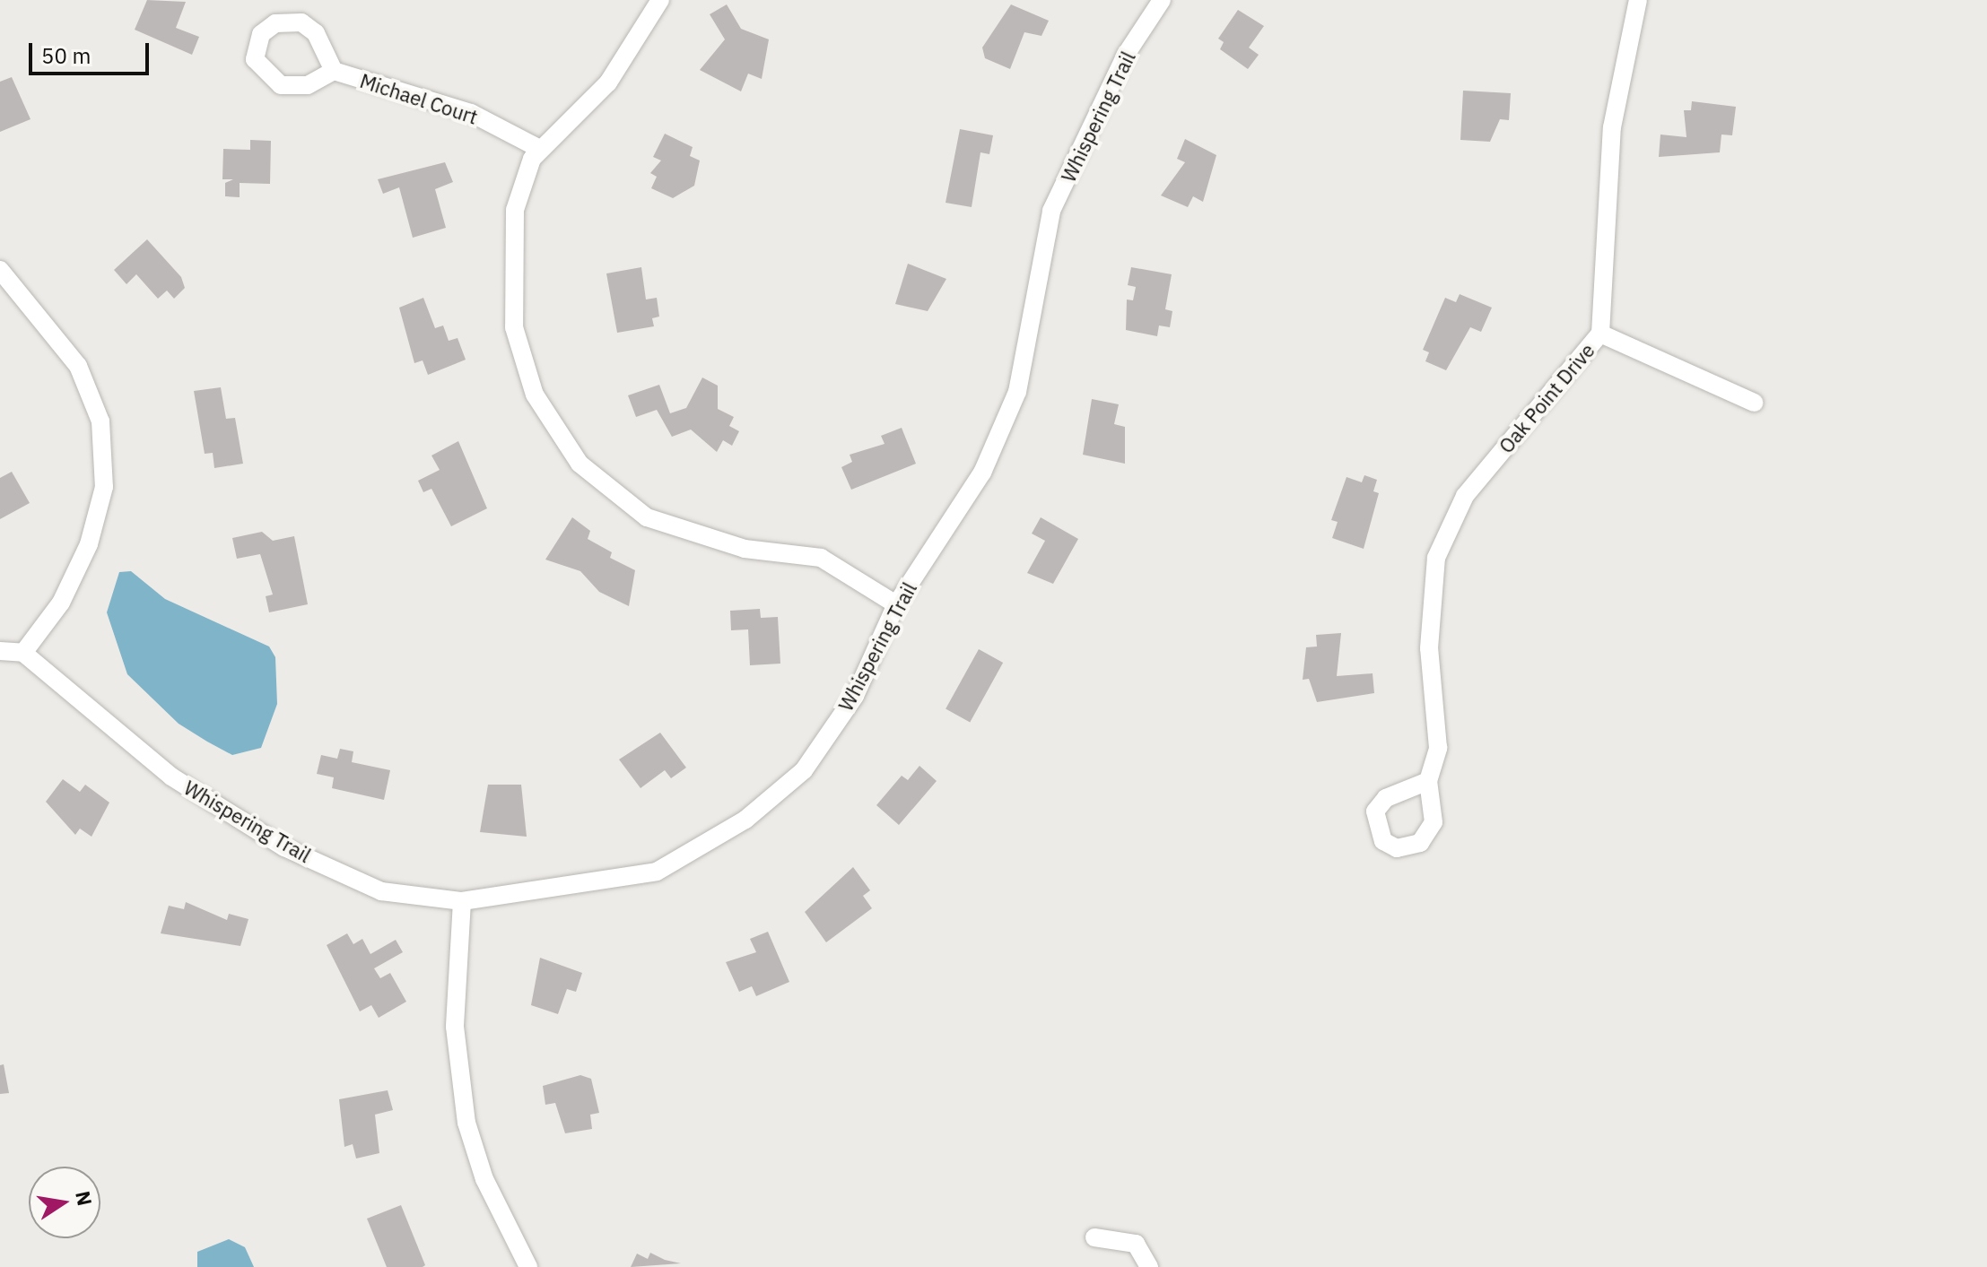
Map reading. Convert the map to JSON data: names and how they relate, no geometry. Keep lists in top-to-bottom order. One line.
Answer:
{"streets":{"street":["Michael Court","Whispering Trail","Oak Point Drive"]},"scale_bar":"50 m","north":"right"}
